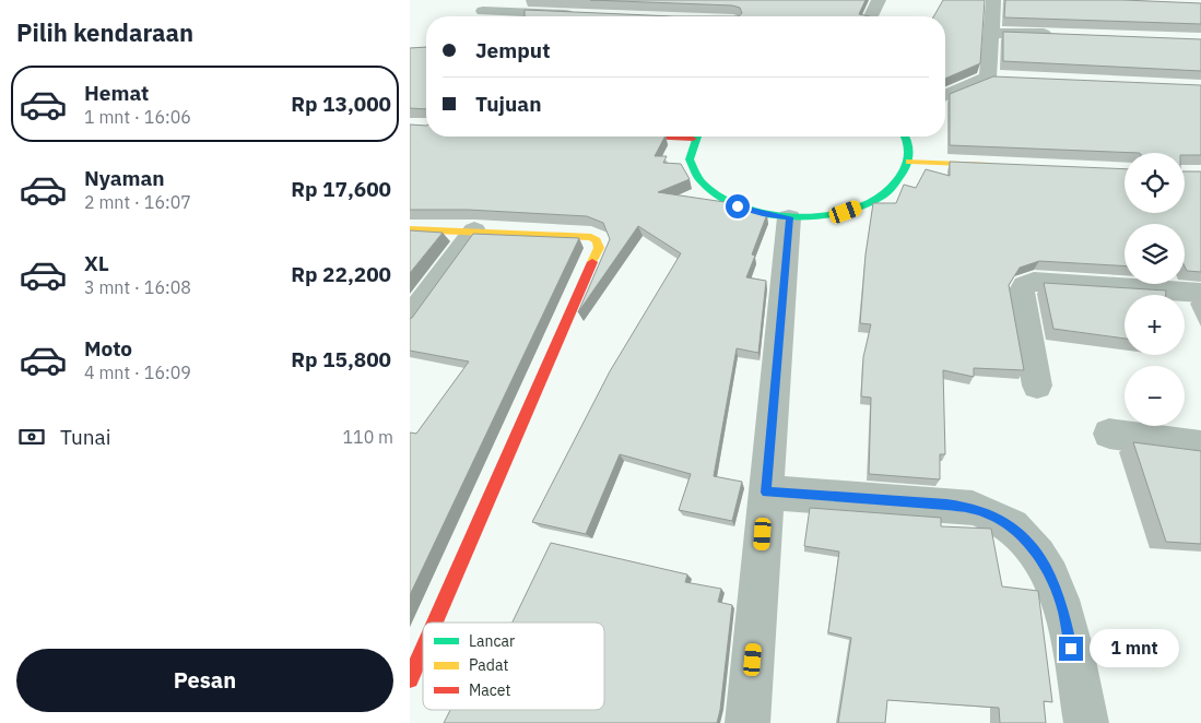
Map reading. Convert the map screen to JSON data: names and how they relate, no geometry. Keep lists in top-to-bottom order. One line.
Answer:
{"legend":["Lancar","Padat","Macet"],"page":{"heading":"Pilih kendaraan","banner":["Jemput","Tujuan"],"list":[{"name":"Hemat","note":"1 mnt · 16:06","value":"Rp 13,000"},{"name":"Nyaman","note":"2 mnt · 16:07","value":"Rp 17,600"},{"name":"XL","note":"3 mnt · 16:08","value":"Rp 22,200"},{"name":"Moto","note":"4 mnt · 16:09","value":"Rp 15,800"}],"map_buttons":["+","−"],"pay":["Tunai","110 m"],"bubble":"1 mnt","buttons":"Pesan"}}
